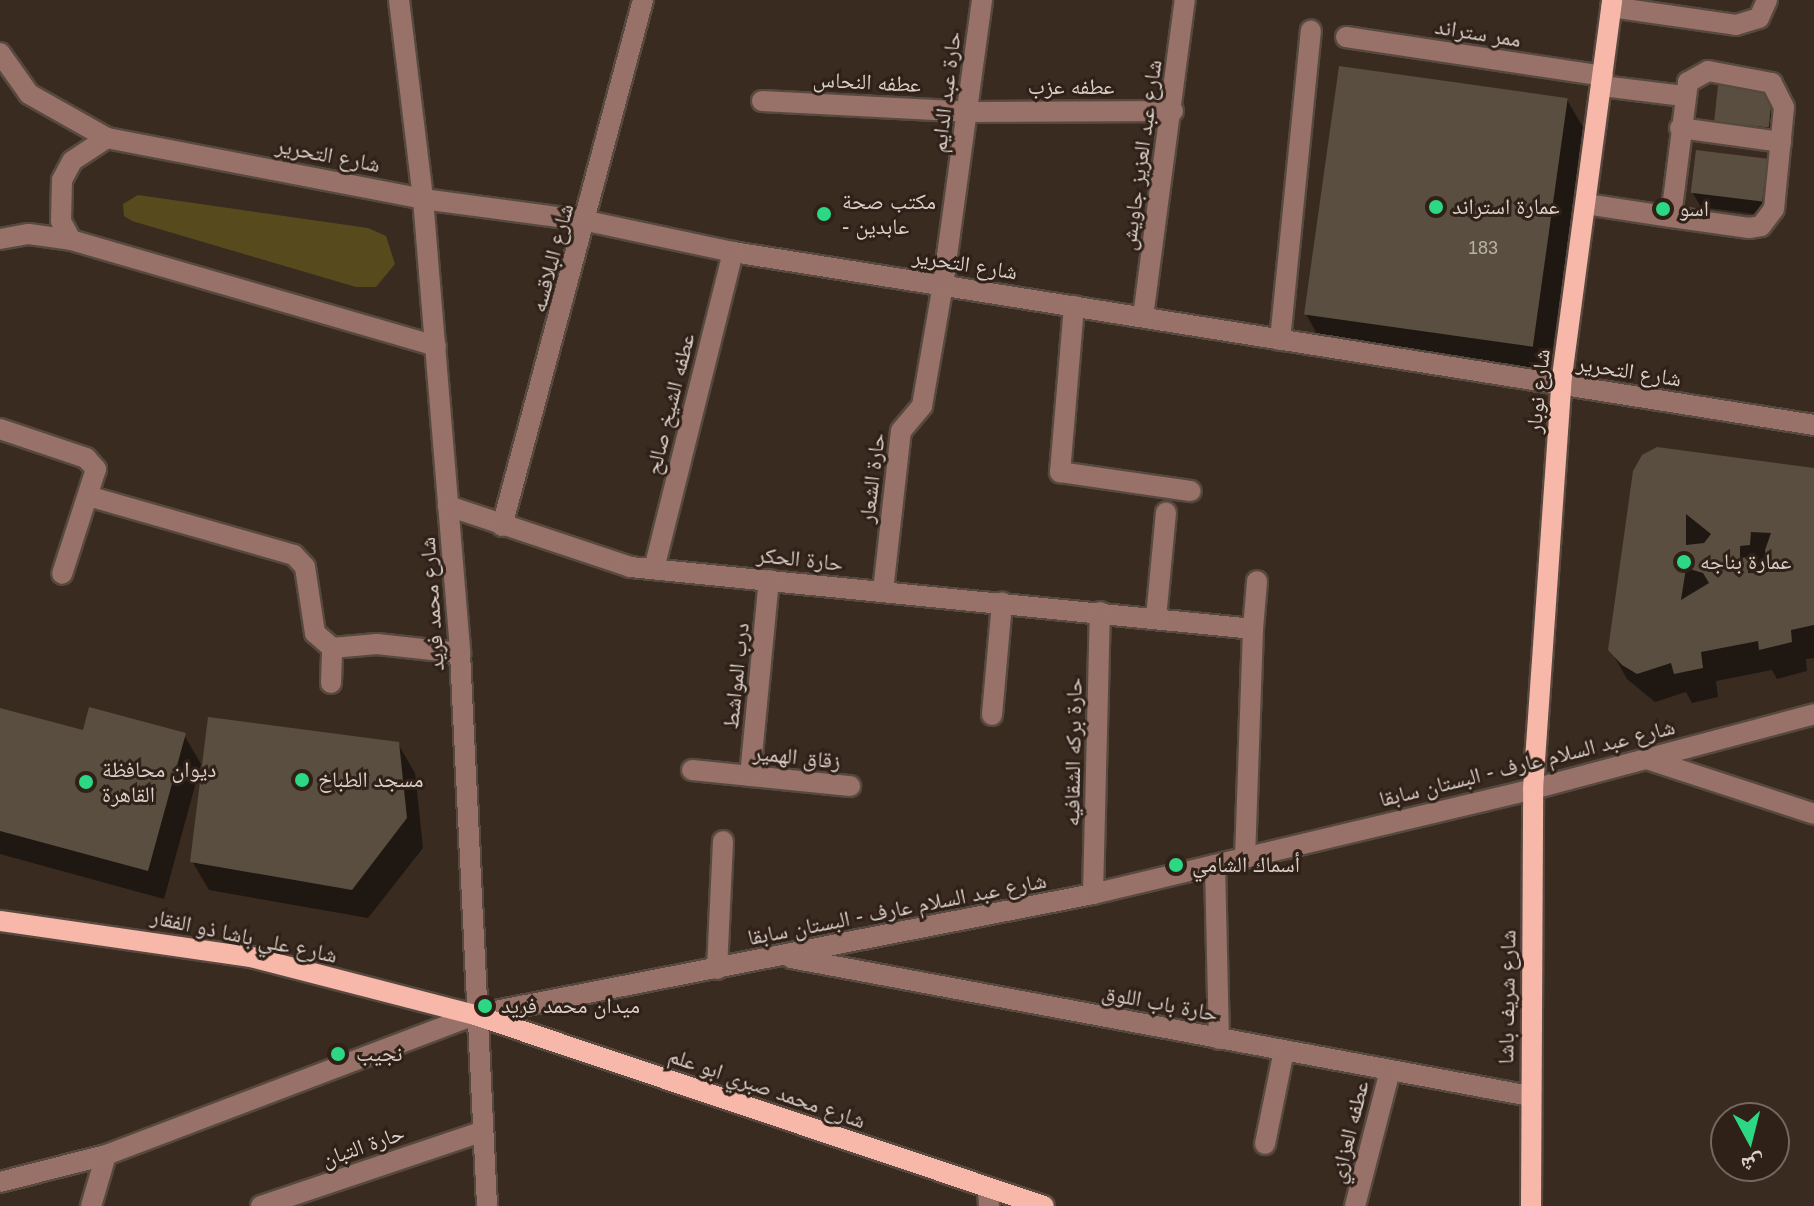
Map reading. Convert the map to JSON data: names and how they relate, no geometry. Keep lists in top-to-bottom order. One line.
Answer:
{"streets":{"main road":["شارع نوبار","شارع علي باشا ذو الفقار","شارع شريف باشا","شارع محمد صبري ابو علم"],"street":["ممر ستراند","عطفه النحاس","عطفه عزب","حارة عبد الدايم","شارع التحرير","شارع عبد العزيز جاويش","شارع البلاقسه","عطفه الشيخ صالح","حارة الشعار","حارة الحكر","شارع محمد فريد","درب المواشط","حارة بركه الشقافيه","زقاق الهمير","شارع عبد السلام عارف - البستان سابقا","حارة باب اللوق","عطفه العزازي","حارة التبان"]},"crossings":[["ممر ستراند","شارع نوبار"],["عطفه النحاس","عطفه عزب"],["عطفه النحاس","حارة عبد الدايم"],["عطفه عزب","حارة عبد الدايم"],["عطفه عزب","شارع عبد العزيز جاويش"],["حارة عبد الدايم","شارع التحرير"],["حارة عبد الدايم","حارة الشعار"],["شارع التحرير","شارع عبد العزيز جاويش"],["شارع التحرير","شارع البلاقسه"],["شارع التحرير","شارع نوبار"],["شارع التحرير","عطفه الشيخ صالح"],["شارع التحرير","حارة الشعار"],["شارع التحرير","شارع محمد فريد"],["شارع البلاقسه","حارة الحكر"],["شارع نوبار","شارع عبد السلام عارف - البستان سابقا"],["شارع نوبار","شارع شريف باشا"],["عطفه الشيخ صالح","حارة الحكر"],["حارة الشعار","حارة الحكر"],["حارة الحكر","شارع محمد فريد"],["حارة الحكر","درب المواشط"],["حارة الحكر","حارة بركه الشقافيه"],["شارع محمد فريد","شارع عبد السلام عارف - البستان سابقا"],["شارع محمد فريد","شارع علي باشا ذو الفقار"],["شارع محمد فريد","شارع محمد صبري ابو علم"],["شارع محمد فريد","حارة التبان"],["درب المواشط","زقاق الهمير"],["حارة بركه الشقافيه","شارع عبد السلام عارف - البستان سابقا"],["شارع عبد السلام عارف - البستان سابقا","شارع علي باشا ذو الفقار"],["شارع عبد السلام عارف - البستان سابقا","شارع شريف باشا"],["شارع عبد السلام عارف - البستان سابقا","حارة باب اللوق"],["شارع عبد السلام عارف - البستان سابقا","شارع محمد صبري ابو علم"],["شارع علي باشا ذو الفقار","شارع محمد صبري ابو علم"],["شارع شريف باشا","حارة باب اللوق"],["حارة باب اللوق","عطفه العزازي"]],"places":["عمارة استراند","اسو","مكتب صحة - عابدين","عمارة بناجه","مسجد الطباخ","ديوان محافظة القاهرة","أسماك الشامي","ميدان محمد فريد","نجيب"],"house_numbers":["183"],"north":"bottom"}
